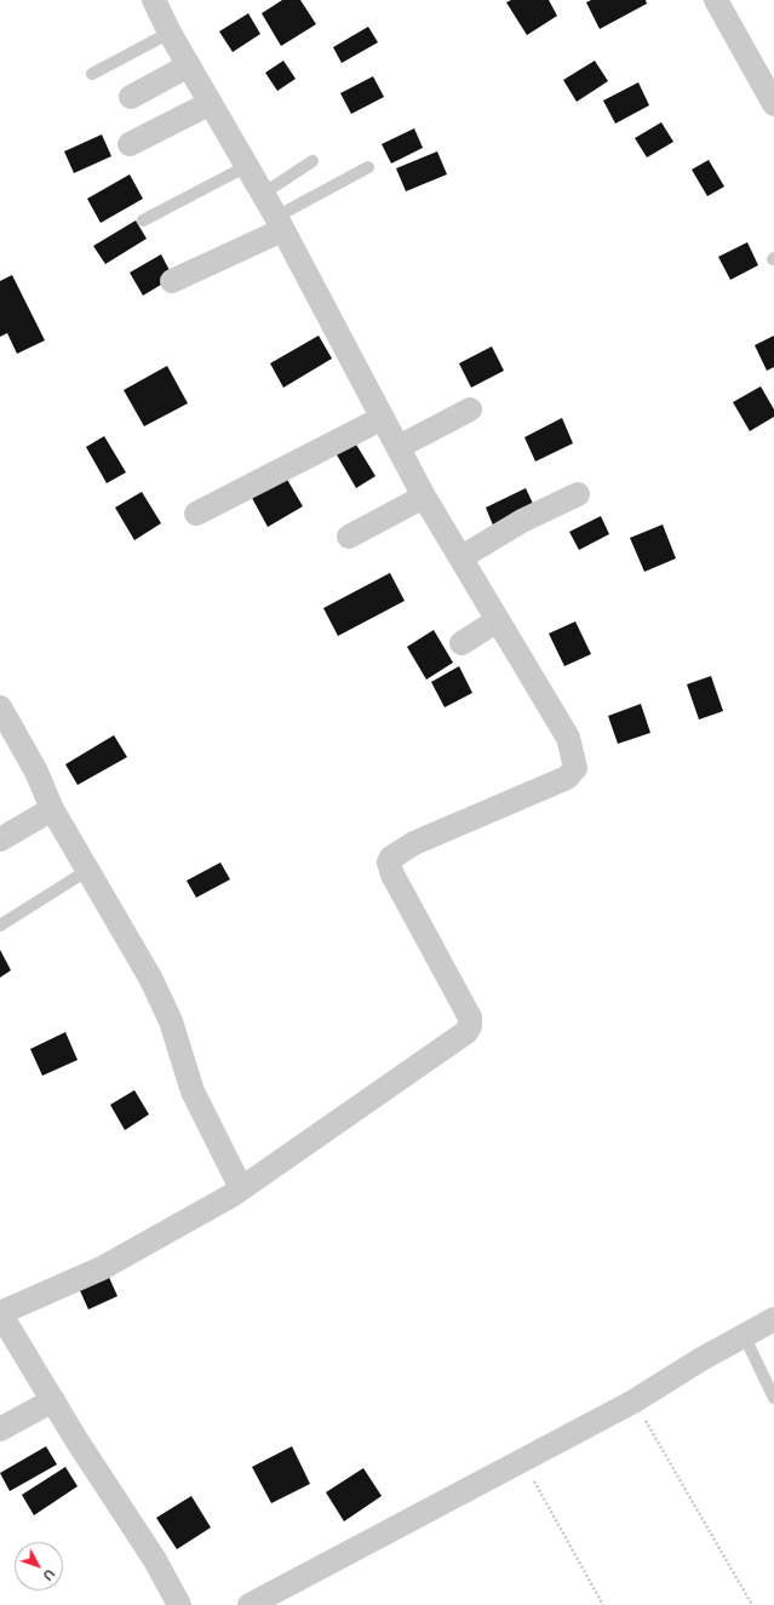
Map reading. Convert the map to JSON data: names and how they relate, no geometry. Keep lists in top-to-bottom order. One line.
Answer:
{"north":"bottom right"}
